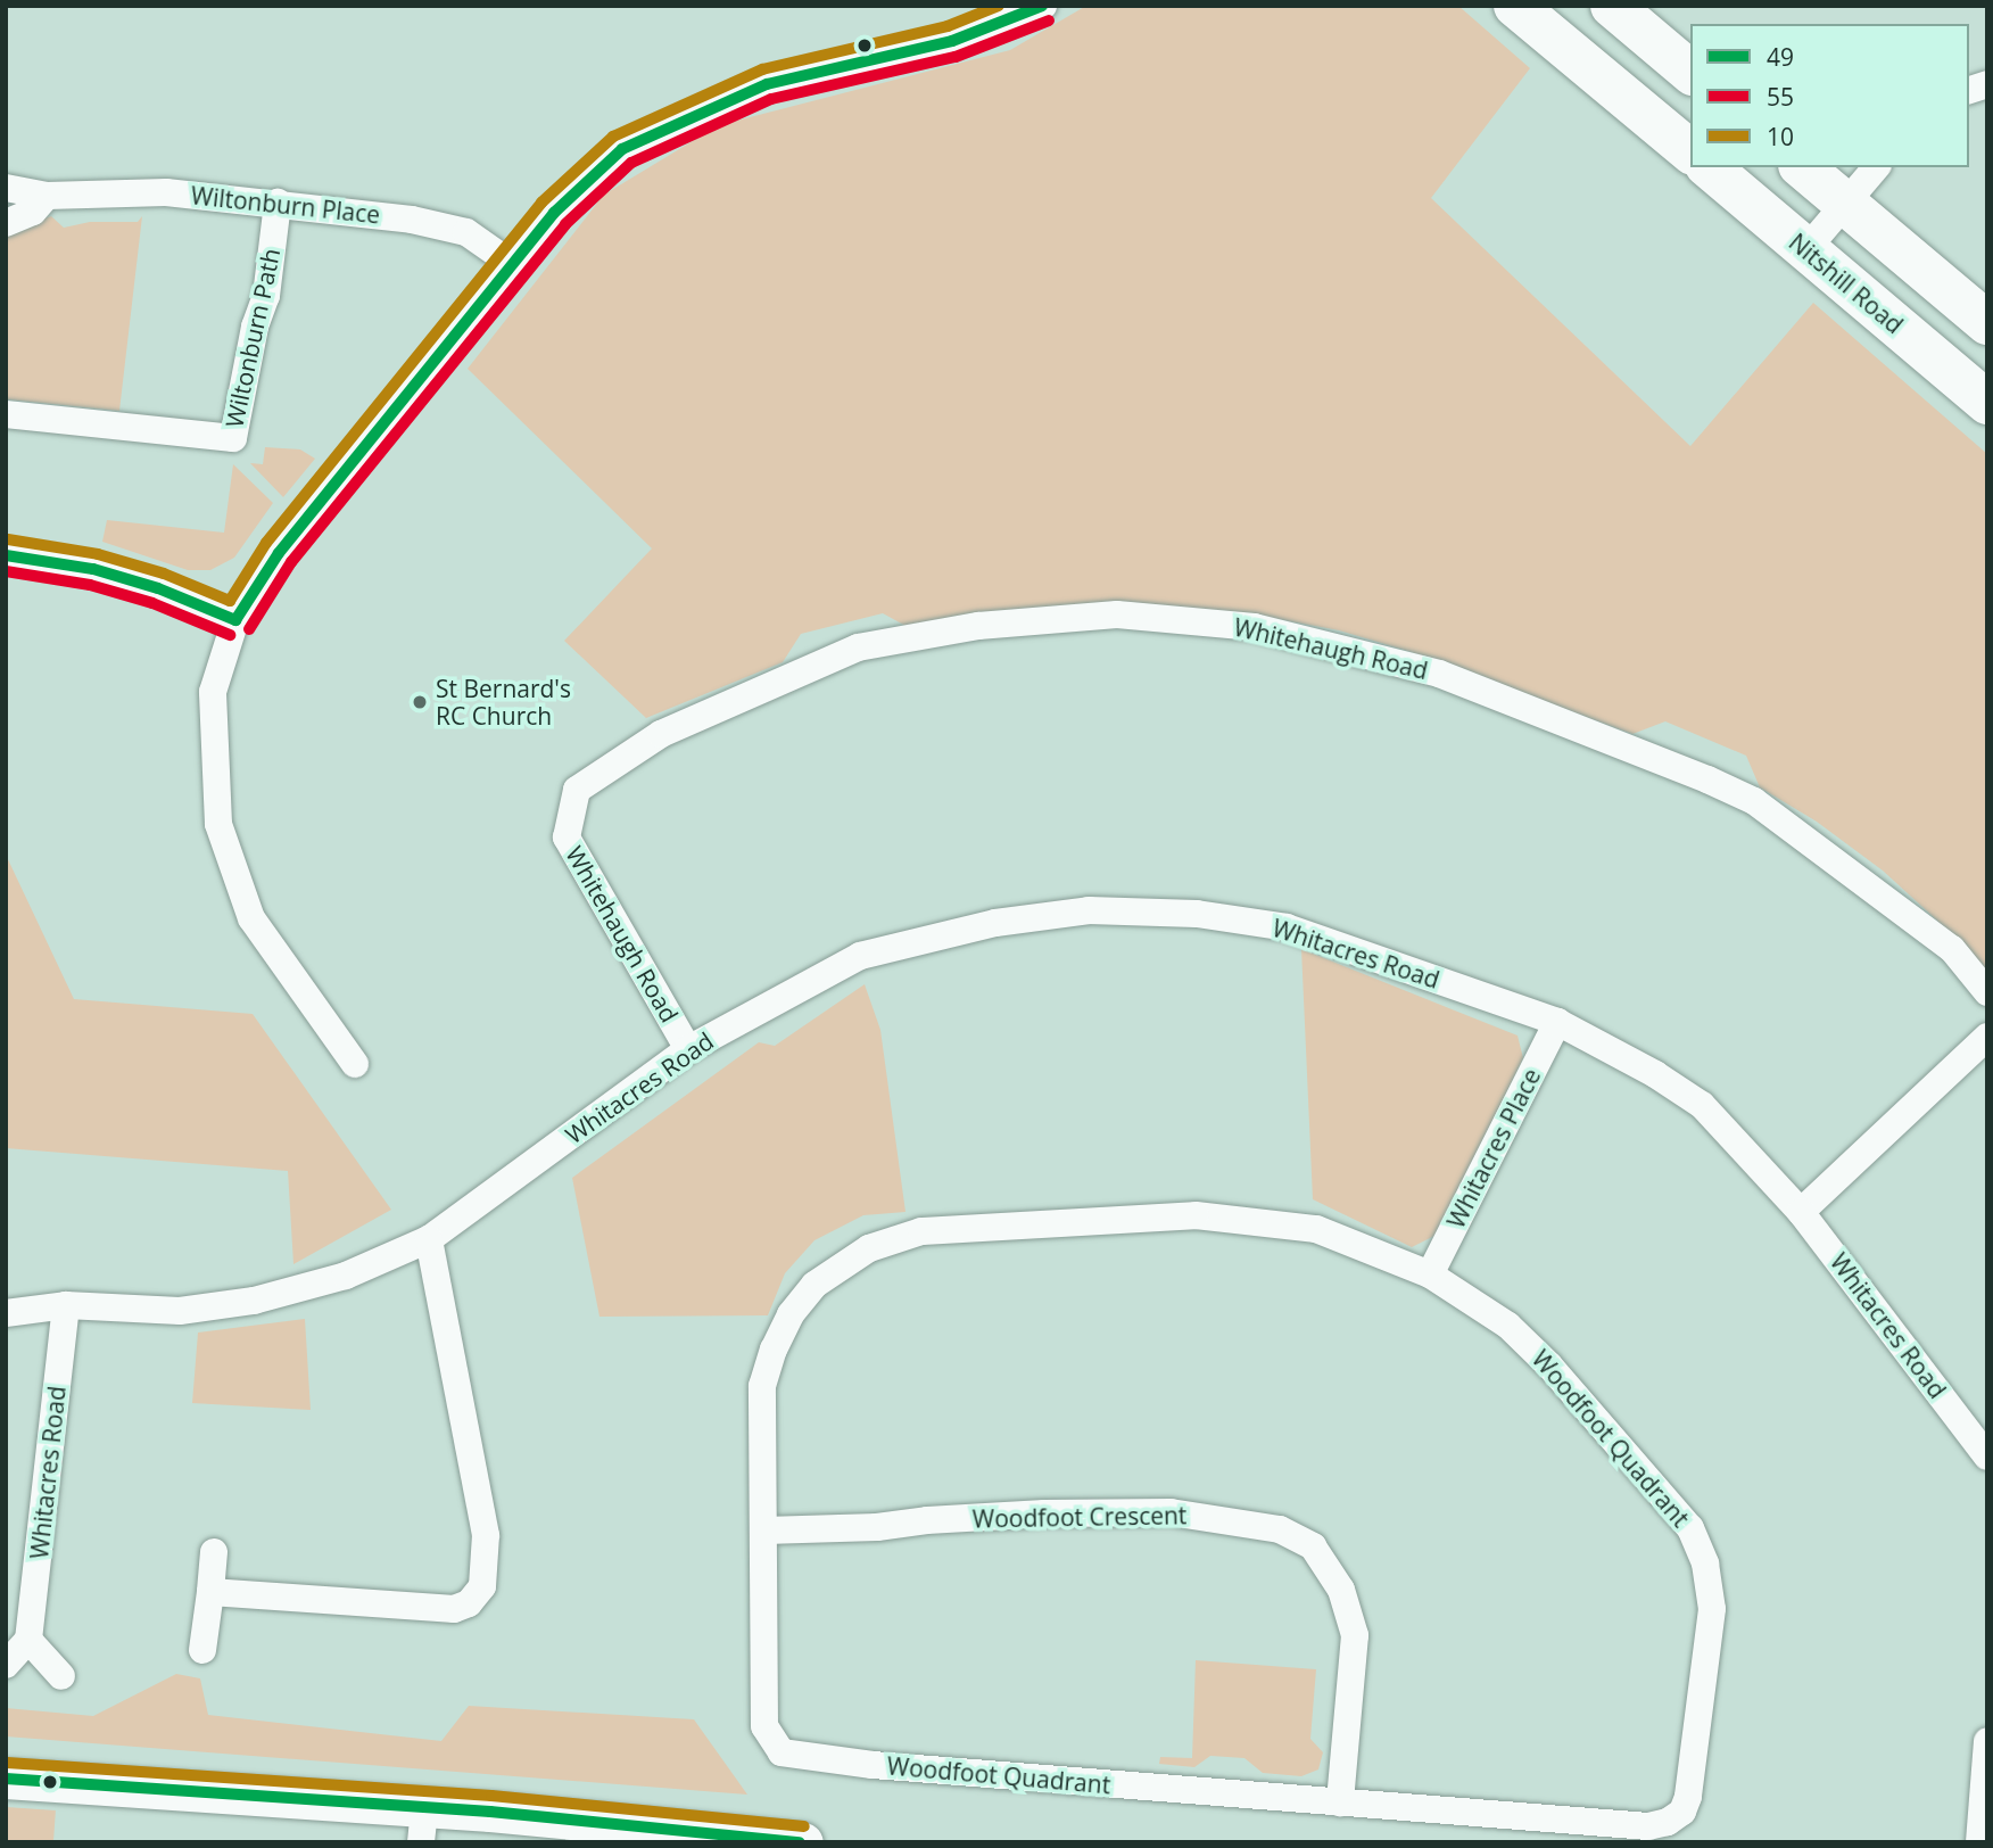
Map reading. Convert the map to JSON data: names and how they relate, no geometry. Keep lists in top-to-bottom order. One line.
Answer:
{"streets":{"main road":["Nitshill Road"],"street":["Wiltonburn Place","Wiltonburn Path","Whitehaugh Road","Whitacres Road","Whitacres Place","Woodfoot Quadrant","Woodfoot Crescent"]},"crossings":[["Wiltonburn Place","Wiltonburn Path"],["Whitehaugh Road","Whitacres Road"],["Whitacres Road","Whitacres Place"],["Whitacres Place","Woodfoot Quadrant"],["Woodfoot Quadrant","Woodfoot Crescent"]],"places":["St Bernard's RC Church"],"lines":["transit line 49","transit line 10","transit line 55"],"legend":["49","55","10"]}
